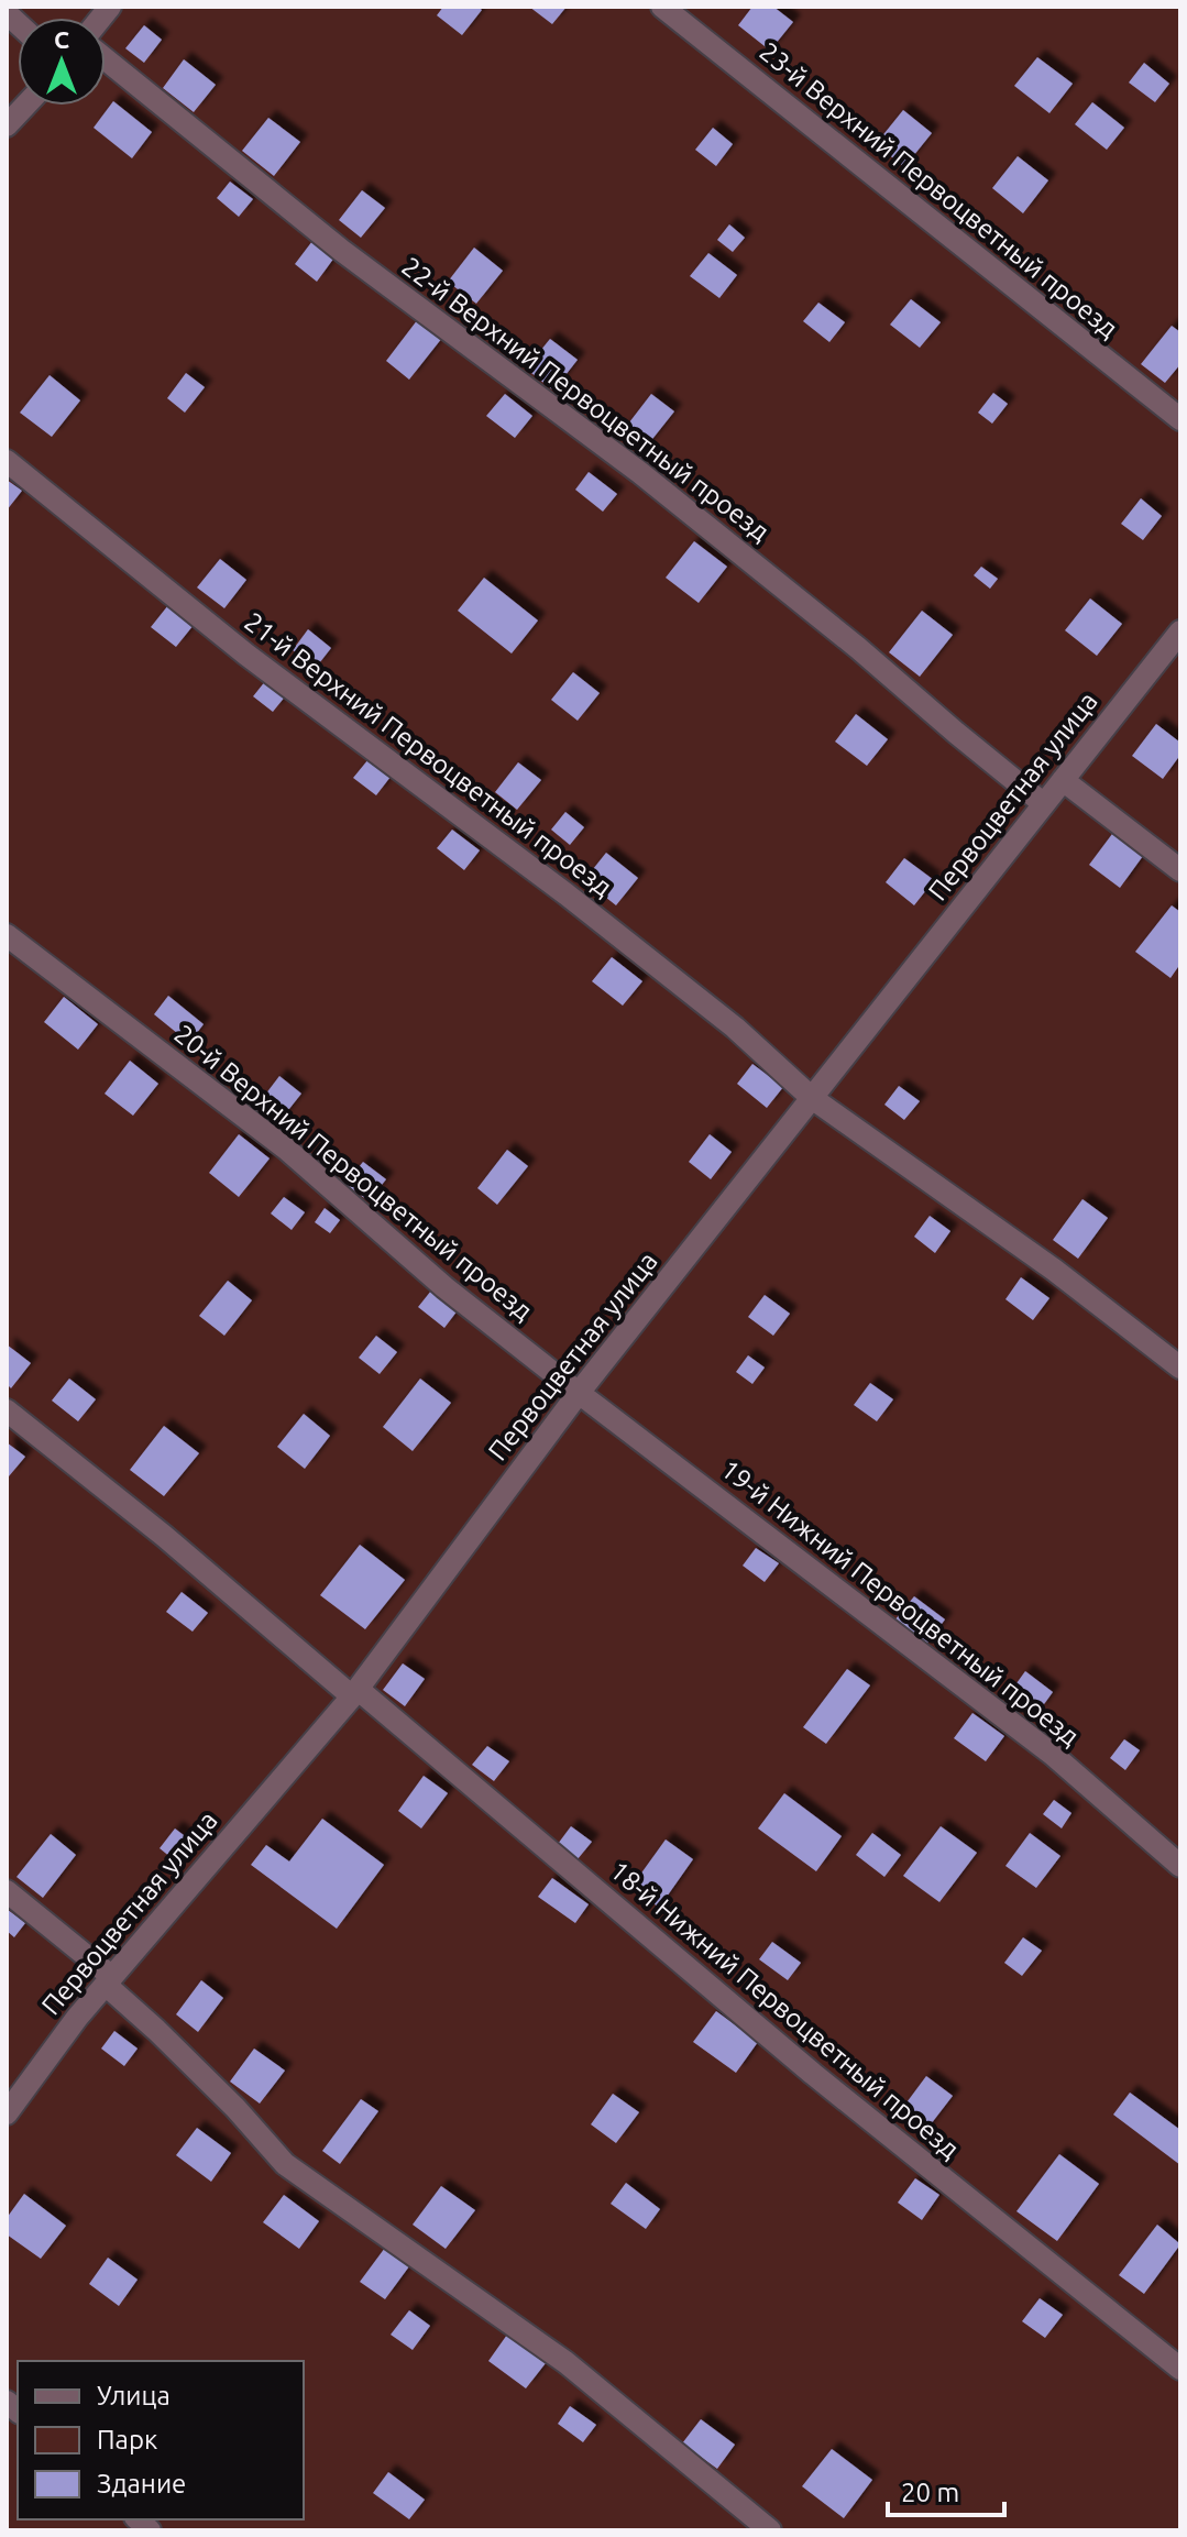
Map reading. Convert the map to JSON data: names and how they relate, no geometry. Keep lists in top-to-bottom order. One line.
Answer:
{"streets":{"lane":["23-й Верхний Первоцветный проезд","22-й Верхний Первоцветный проезд","21-й Верхний Первоцветный проезд","Первоцветная улица","20-й Верхний Первоцветный проезд","19-й Нижний Первоцветный проезд","18-й Нижний Первоцветный проезд"]},"crossings":[["22-й Верхний Первоцветный проезд","Первоцветная улица"],["21-й Верхний Первоцветный проезд","Первоцветная улица"],["Первоцветная улица","20-й Верхний Первоцветный проезд"],["Первоцветная улица","19-й Нижний Первоцветный проезд"],["Первоцветная улица","18-й Нижний Первоцветный проезд"],["20-й Верхний Первоцветный проезд","19-й Нижний Первоцветный проезд"]],"legend":["Улица","Парк","Здание"],"scale_bar":"20 m","north":"top"}
